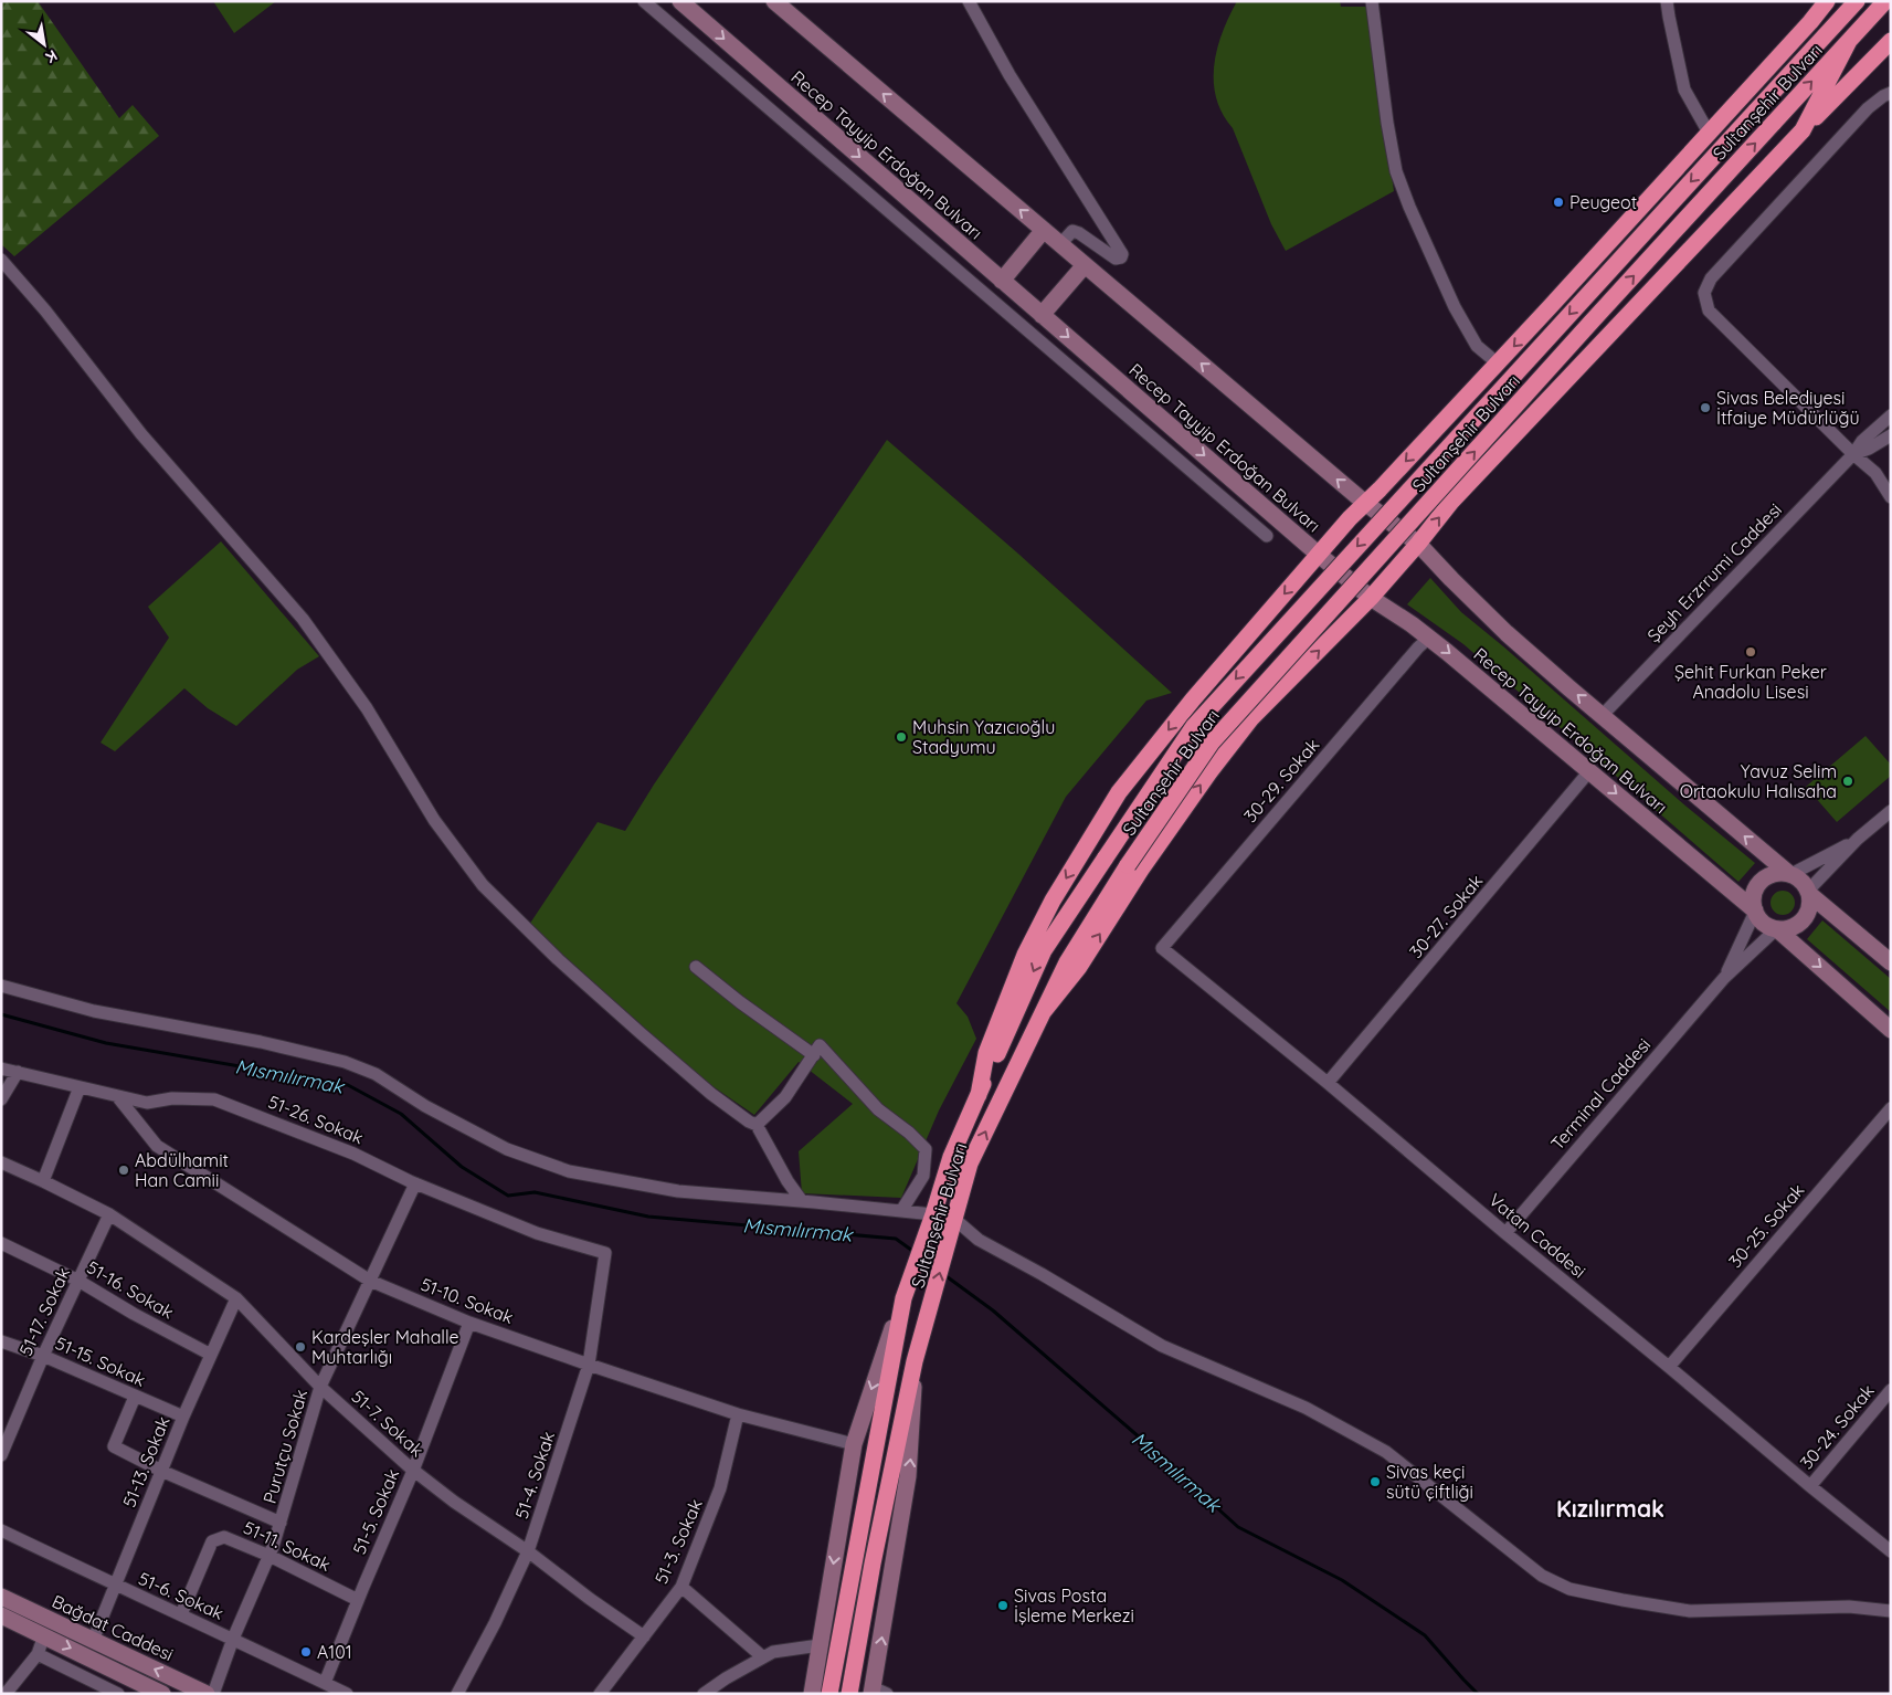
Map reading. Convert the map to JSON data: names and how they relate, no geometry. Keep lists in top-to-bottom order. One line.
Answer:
{"streets":{"highway":["Sultanşehir Bulvarı"],"street":["Recep Tayyip Erdoğan Bulvarı","Şeyh Erzrrumi Caddesi","30-29. Sokak","30-27. Sokak","Terminal Caddesi","51-26. Sokak","30-25. Sokak","Vatan Caddesi","51-16. Sokak","51-10. Sokak","51-17. Sokak","51-15. Sokak","51-7. Sokak","30-24. Sokak","Purutçu Sokak","51-13. Sokak","51-4. Sokak","51-5. Sokak","51-3. Sokak","51-11. Sokak","51-6. Sokak","Bağdat Caddesi"]},"crossings":[["Recep Tayyip Erdoğan Bulvarı","Şeyh Erzrrumi Caddesi"],["Recep Tayyip Erdoğan Bulvarı","30-29. Sokak"],["Recep Tayyip Erdoğan Bulvarı","30-27. Sokak"],["Recep Tayyip Erdoğan Bulvarı","Terminal Caddesi"],["30-29. Sokak","Vatan Caddesi"],["30-27. Sokak","Vatan Caddesi"],["Terminal Caddesi","Vatan Caddesi"],["51-26. Sokak","51-10. Sokak"],["51-26. Sokak","Purutçu Sokak"],["51-26. Sokak","51-4. Sokak"],["30-25. Sokak","Vatan Caddesi"],["Vatan Caddesi","30-24. Sokak"],["51-16. Sokak","51-17. Sokak"],["51-16. Sokak","51-13. Sokak"],["51-10. Sokak","Purutçu Sokak"],["51-10. Sokak","51-4. Sokak"],["51-10. Sokak","51-5. Sokak"],["51-10. Sokak","51-3. Sokak"],["51-17. Sokak","51-15. Sokak"],["51-17. Sokak","51-7. Sokak"],["51-15. Sokak","51-13. Sokak"],["51-7. Sokak","Purutçu Sokak"],["51-7. Sokak","51-13. Sokak"],["51-7. Sokak","51-4. Sokak"],["51-7. Sokak","51-5. Sokak"],["51-7. Sokak","51-3. Sokak"],["Purutçu Sokak","51-11. Sokak"],["Purutçu Sokak","51-6. Sokak"],["51-13. Sokak","51-6. Sokak"],["51-13. Sokak","Bağdat Caddesi"],["51-5. Sokak","51-11. Sokak"],["51-5. Sokak","51-6. Sokak"],["51-11. Sokak","51-6. Sokak"]],"districts":["Kızılırmak"],"water":["Mısmılırmak"],"places":["Peugeot","Sivas Belediyesi İtfaiye Müdürlüğü","Şehit Furkan Peker Anadolu Lisesi","Muhsin Yazıcıoğlu Stadyumu","Yavuz Selim Ortaokulu Halısaha","Abdülhamit Han Camii","Kardeşler Mahalle Muhtarlığı","Sivas keçi sütü çiftliği","Sivas Posta İşleme Merkezi","A101"],"north":"bottom right"}
